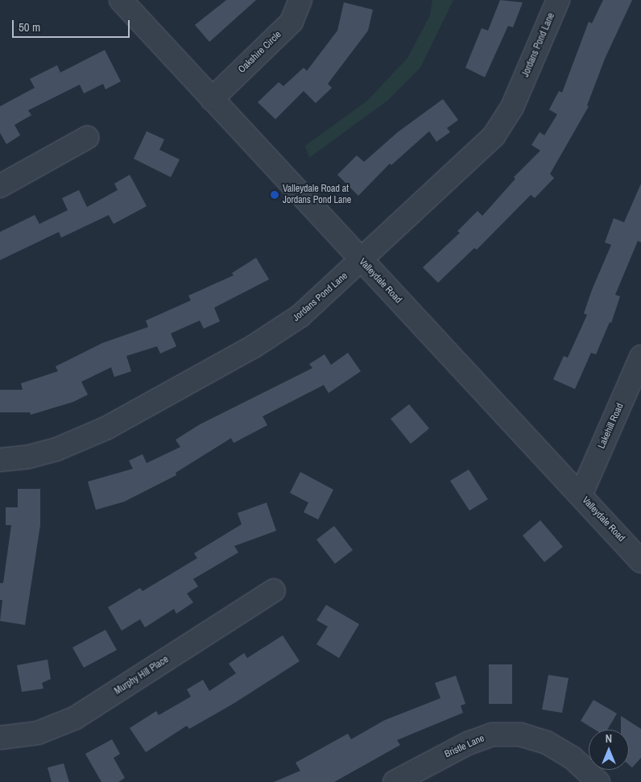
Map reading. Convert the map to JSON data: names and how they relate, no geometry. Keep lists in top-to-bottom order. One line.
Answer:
{"streets":{"street":["Jordans Pond Lane","Oakshire Circle","Valleydale Road","Lakehill Road","Murphy Hill Place","Bristle Lane"]},"crossings":[["Jordans Pond Lane","Valleydale Road"],["Oakshire Circle","Valleydale Road"],["Valleydale Road","Lakehill Road"]],"places":["Valleydale Road at Jordans Pond Lane"],"scale_bar":"50 m","north":"top"}
